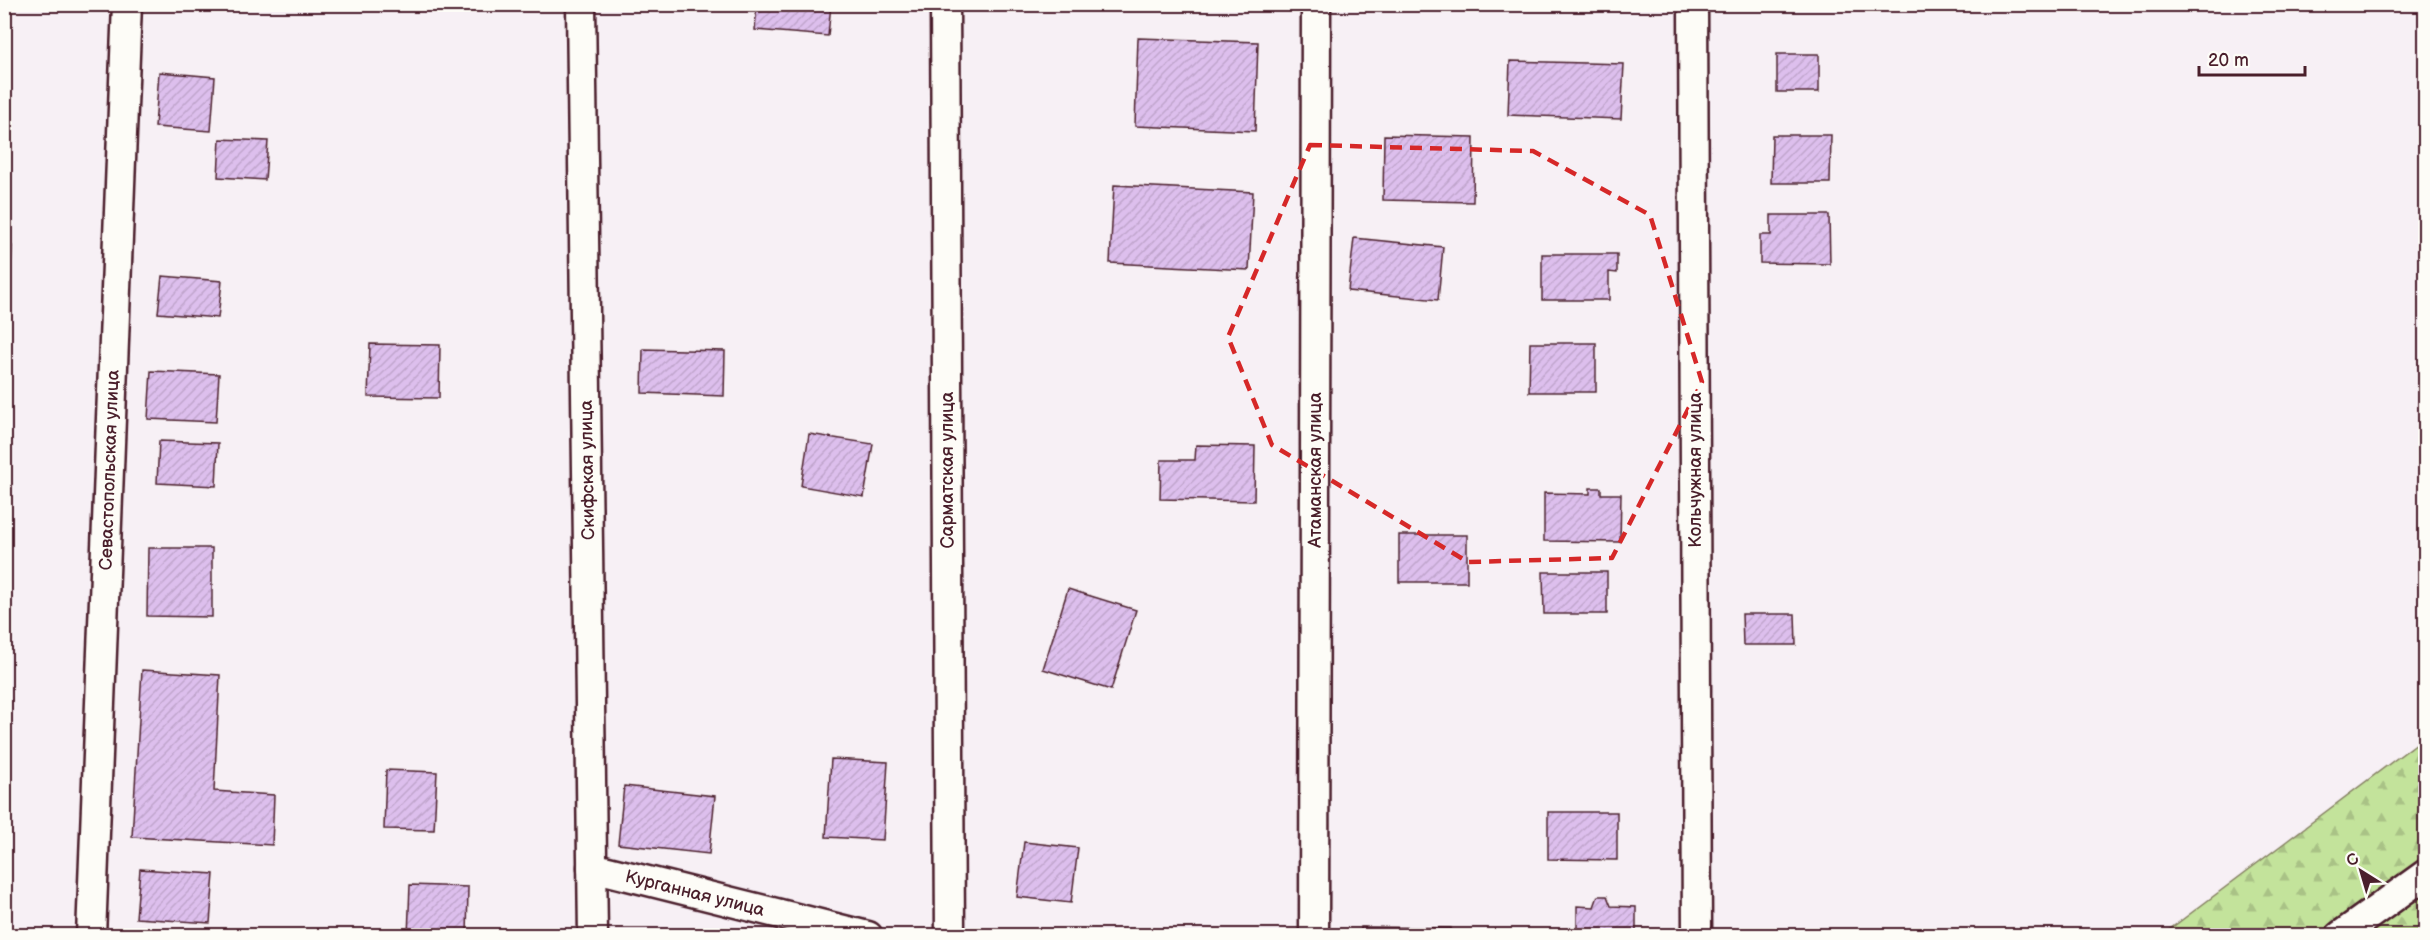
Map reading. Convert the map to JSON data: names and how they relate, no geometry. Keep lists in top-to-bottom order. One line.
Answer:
{"streets":{"street":["Севастопольская улица","Скифская улица","Сарматская улица","Атаманская улица","Кольчужная улица","Курганная улица"]},"crossings":[["Скифская улица","Курганная улица"]],"scale_bar":"20 m","north":"top left"}
